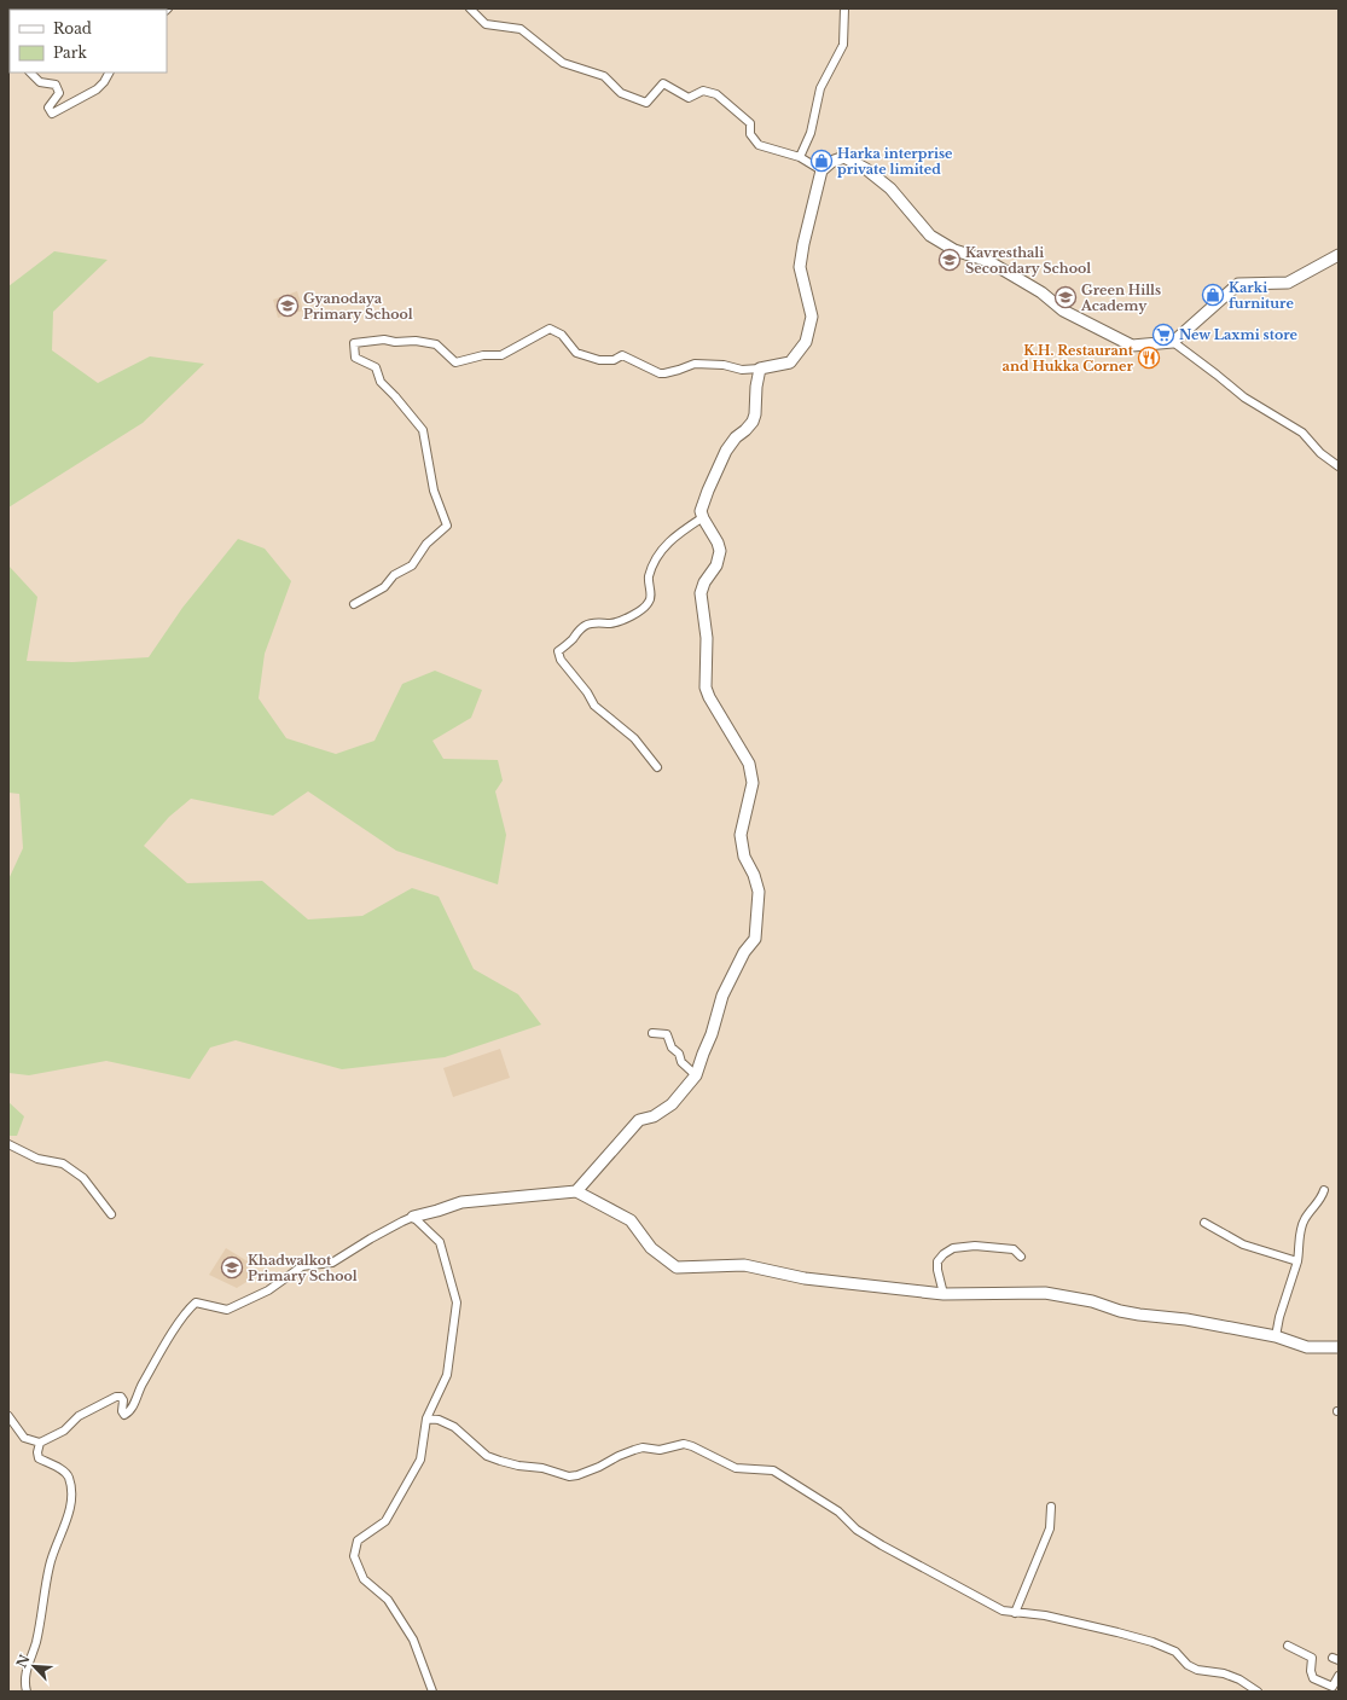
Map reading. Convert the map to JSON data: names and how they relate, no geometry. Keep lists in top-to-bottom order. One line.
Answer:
{"places":{"shop":["Harka interprise private limited","Karki furniture"],"school or university":["Kavresthali Secondary School","Green Hills Academy","Gyanodaya Primary School","Khadwalkot Primary School"],"supermarket":["New Laxmi store"],"restaurant":["K.H. Restaurant and Hukka Corner"]},"legend":["Road","Park"],"north":"top left"}
